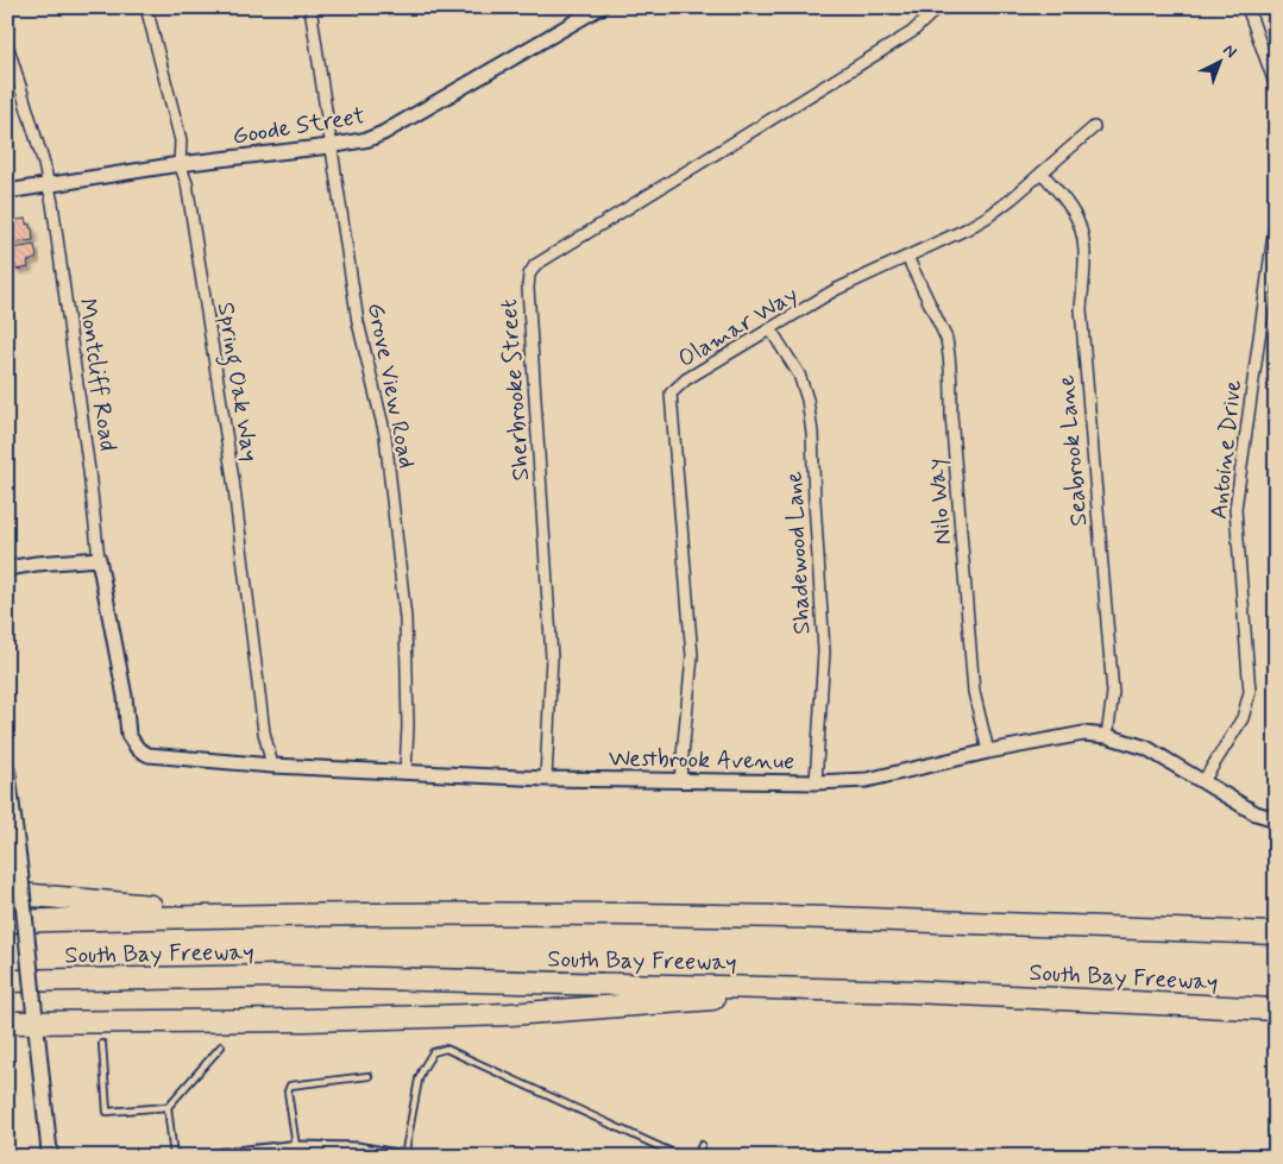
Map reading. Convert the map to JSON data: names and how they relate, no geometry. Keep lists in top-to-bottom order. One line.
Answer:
{"streets":{"highway":["South Bay Freeway"],"street":["Goode Street","Olamar Way","Montcliff Road","Spring Oak Way","Grove View Road","Sherbrooke Street","Antoine Drive","Seabrook Lane","Nilo Way","Shadewood Lane","Westbrook Avenue"]},"crossings":[["Goode Street","Montcliff Road"],["Goode Street","Spring Oak Way"],["Goode Street","Grove View Road"],["Olamar Way","Seabrook Lane"],["Olamar Way","Nilo Way"],["Olamar Way","Shadewood Lane"],["Olamar Way","Westbrook Avenue"],["Montcliff Road","Westbrook Avenue"],["Spring Oak Way","Westbrook Avenue"],["Grove View Road","Westbrook Avenue"],["Sherbrooke Street","Westbrook Avenue"],["Antoine Drive","Westbrook Avenue"],["Seabrook Lane","Westbrook Avenue"],["Nilo Way","Westbrook Avenue"],["Shadewood Lane","Westbrook Avenue"]],"north":"top right"}
